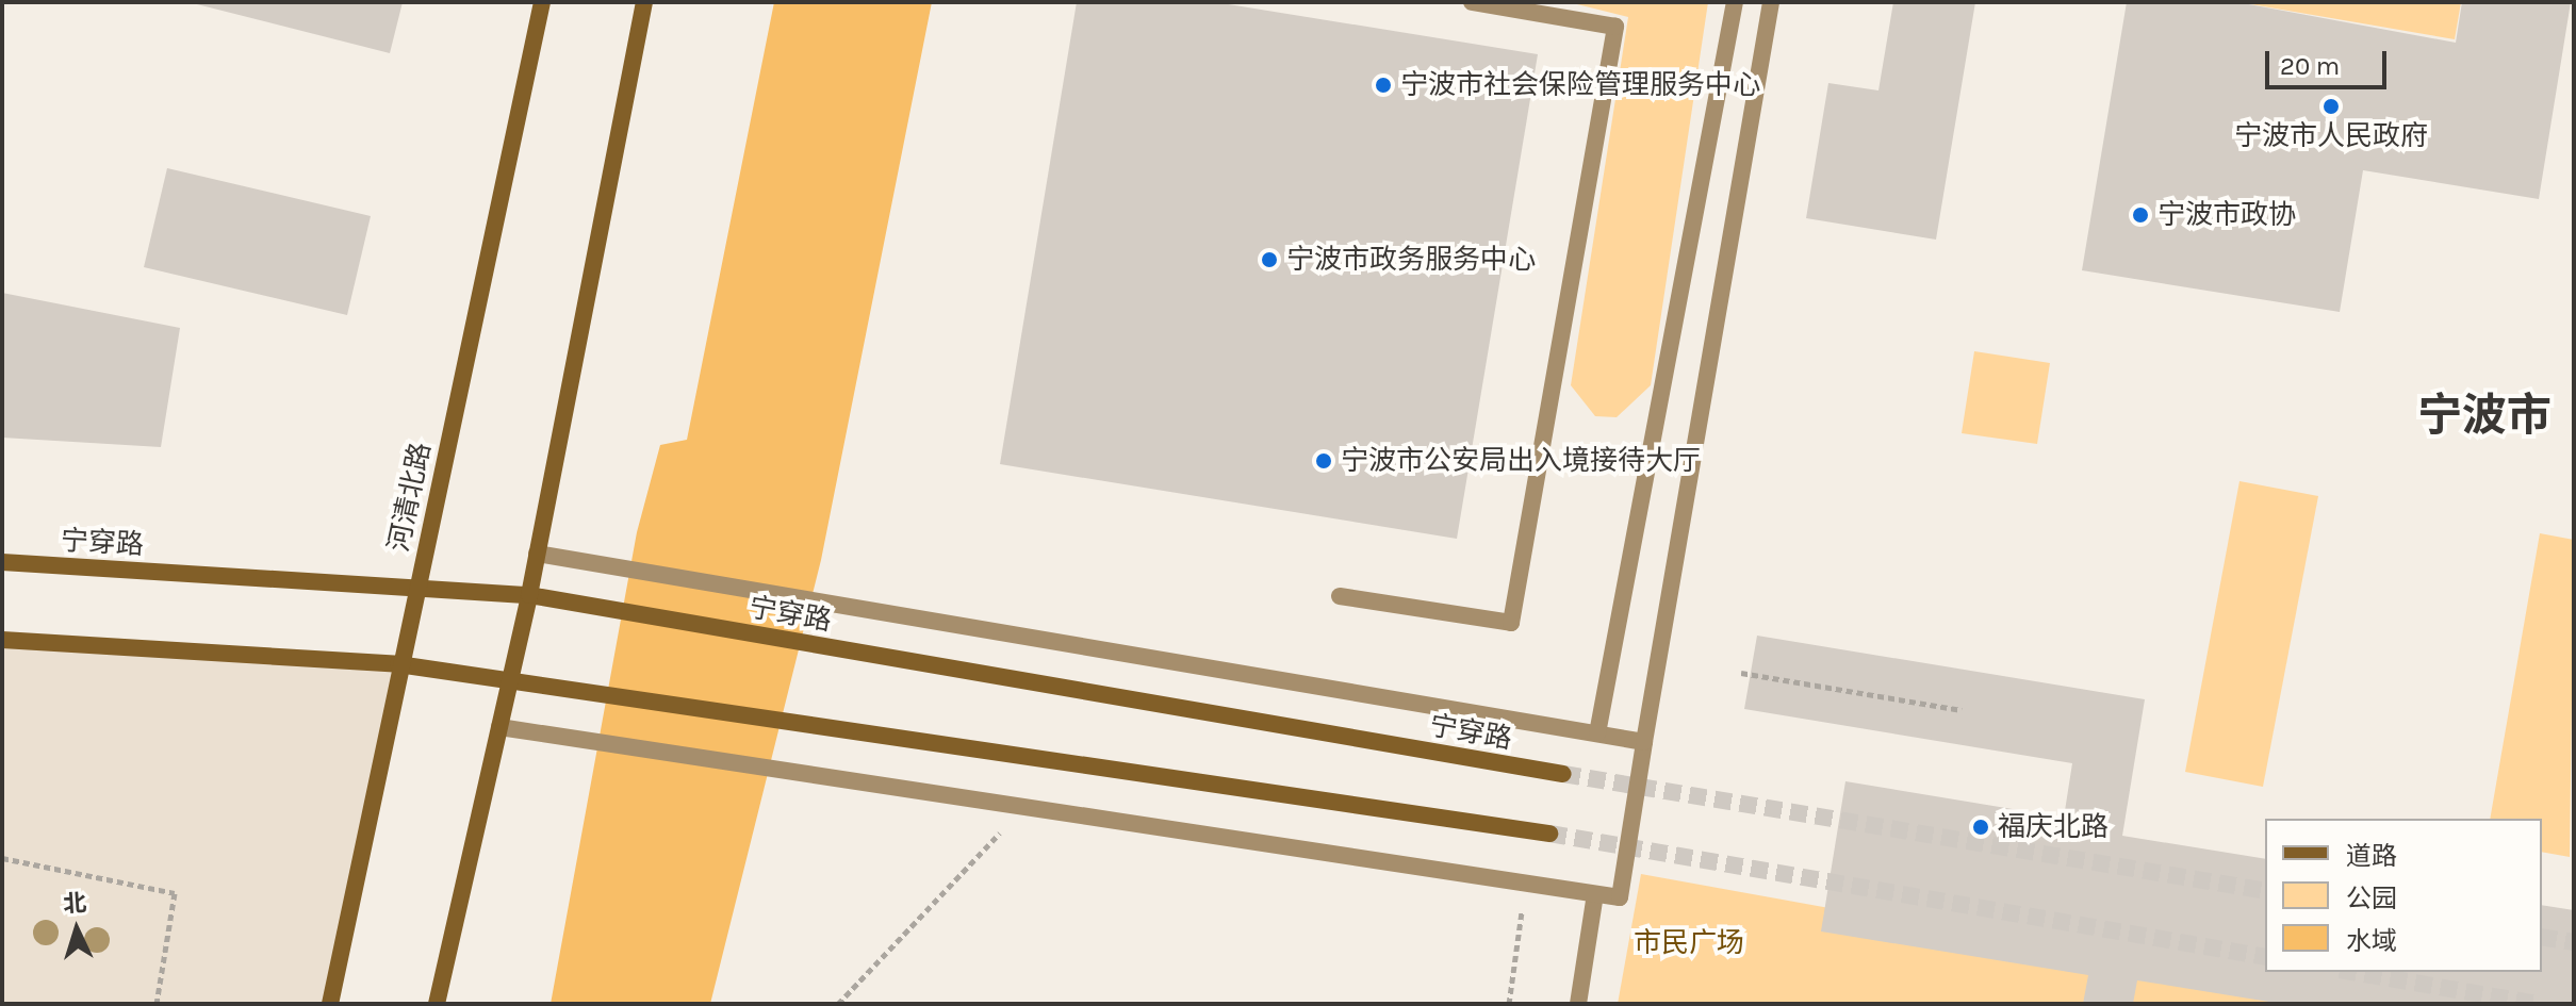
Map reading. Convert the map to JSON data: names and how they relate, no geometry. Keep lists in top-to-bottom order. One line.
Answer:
{"streets":{"main road":["河清北路","宁穿路"]},"crossings":[["河清北路","宁穿路"]],"districts":["宁波市"],"parks":["市民广场"],"places":["宁波市社会保险管理服务中心","宁波市人民政府","宁波市政协","宁波市政务服务中心","宁波市公安局出入境接待大厅","福庆北路"],"legend":["道路","公园","水域"],"scale_bar":"20 m","north":"top"}
